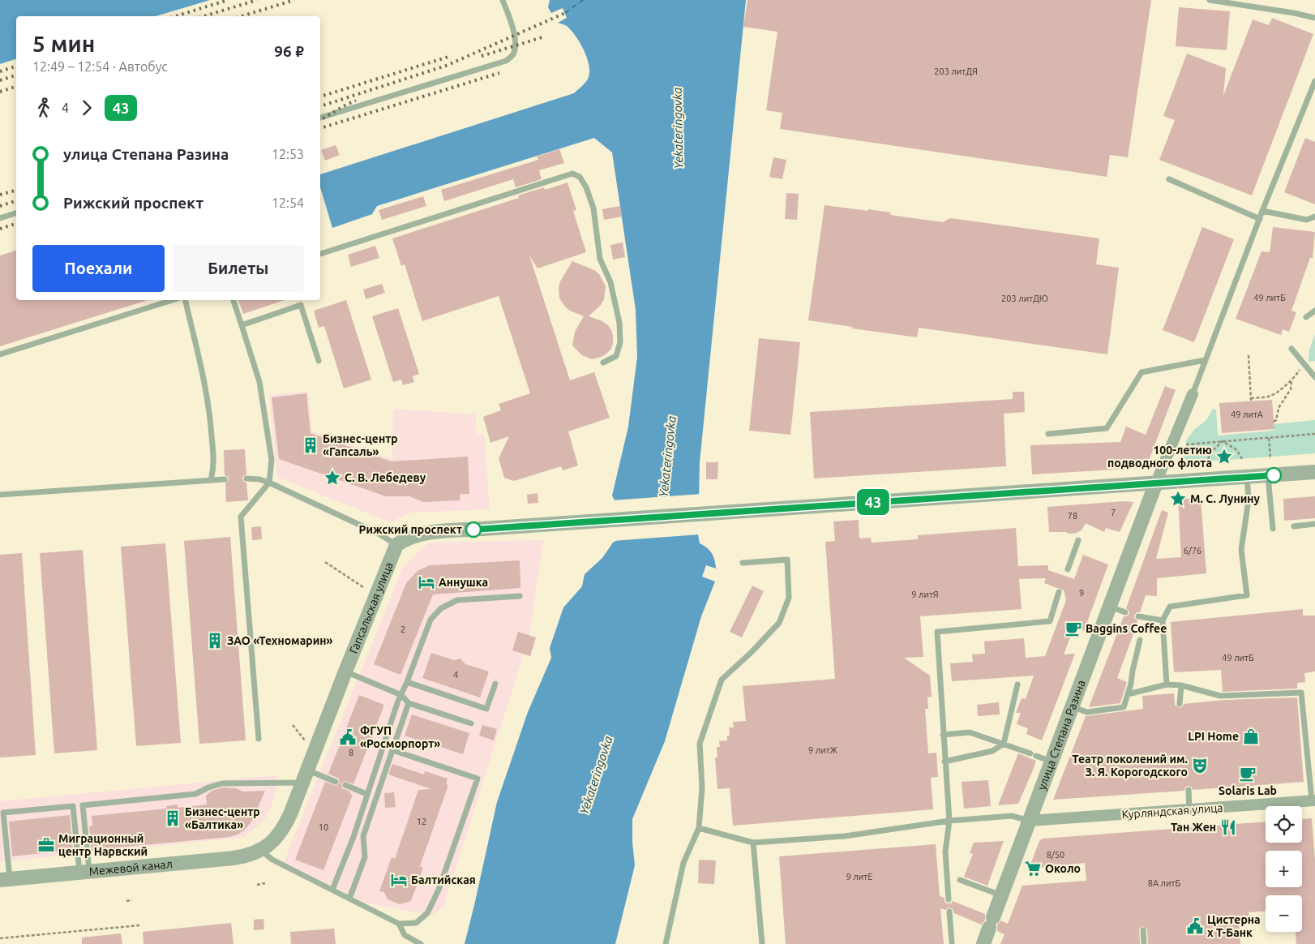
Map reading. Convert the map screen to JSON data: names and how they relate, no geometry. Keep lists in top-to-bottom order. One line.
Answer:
{"streets":{"street":["Гапсальская улица","улица Степана Разина","Курляндская улица","Межевой канал"]},"crossings":[["Гапсальская улица","Межевой канал"],["улица Степана Разина","Курляндская улица"]],"water":["Yekateringovka"],"places":{"building":["Бизнес-центр «Гапсаль»","ЗАО «Техномарин»","Бизнес-центр «Балтика»"],"place":["100-летию подводного флота","С. В. Лебедеву","М. С. Лунину"],"other":["Рижский проспект"],"hotel":["Аннушка","Балтийская"],"cafe":["Baggins Coffee","Solaris Lab"],"shop":["LPI Home"],"public building":["ФГУП «Росморпорт»","Цистерна х Т-Банк"],"theatre":["Театр поколений им. З. Я. Корогодского"],"restaurant":["Тан Жен"],"office":["Миграционный центр Нарвский"],"supermarket":["Около"]},"lines":["bus line 43"],"house_numbers":["203 литДЯ","49 литБ","203 литДЮ","49 литА","7","78","6/76","9","9 литЯ","2","49 литБ","4","9 литЖ","8","12","10","8/50","9 литЕ","8А литБ"],"page":{"on_map":"43","heading":["5 мин","12:49 – 12:54 · Автобус","96 ₽"],"legs":["4","43"],"list":[{"name":"улица Степана Разина","value":"12:53"},{"name":"Рижский проспект","value":"12:54"}],"buttons":["Поехали","Билеты"],"map_buttons":["+","−"]}}
